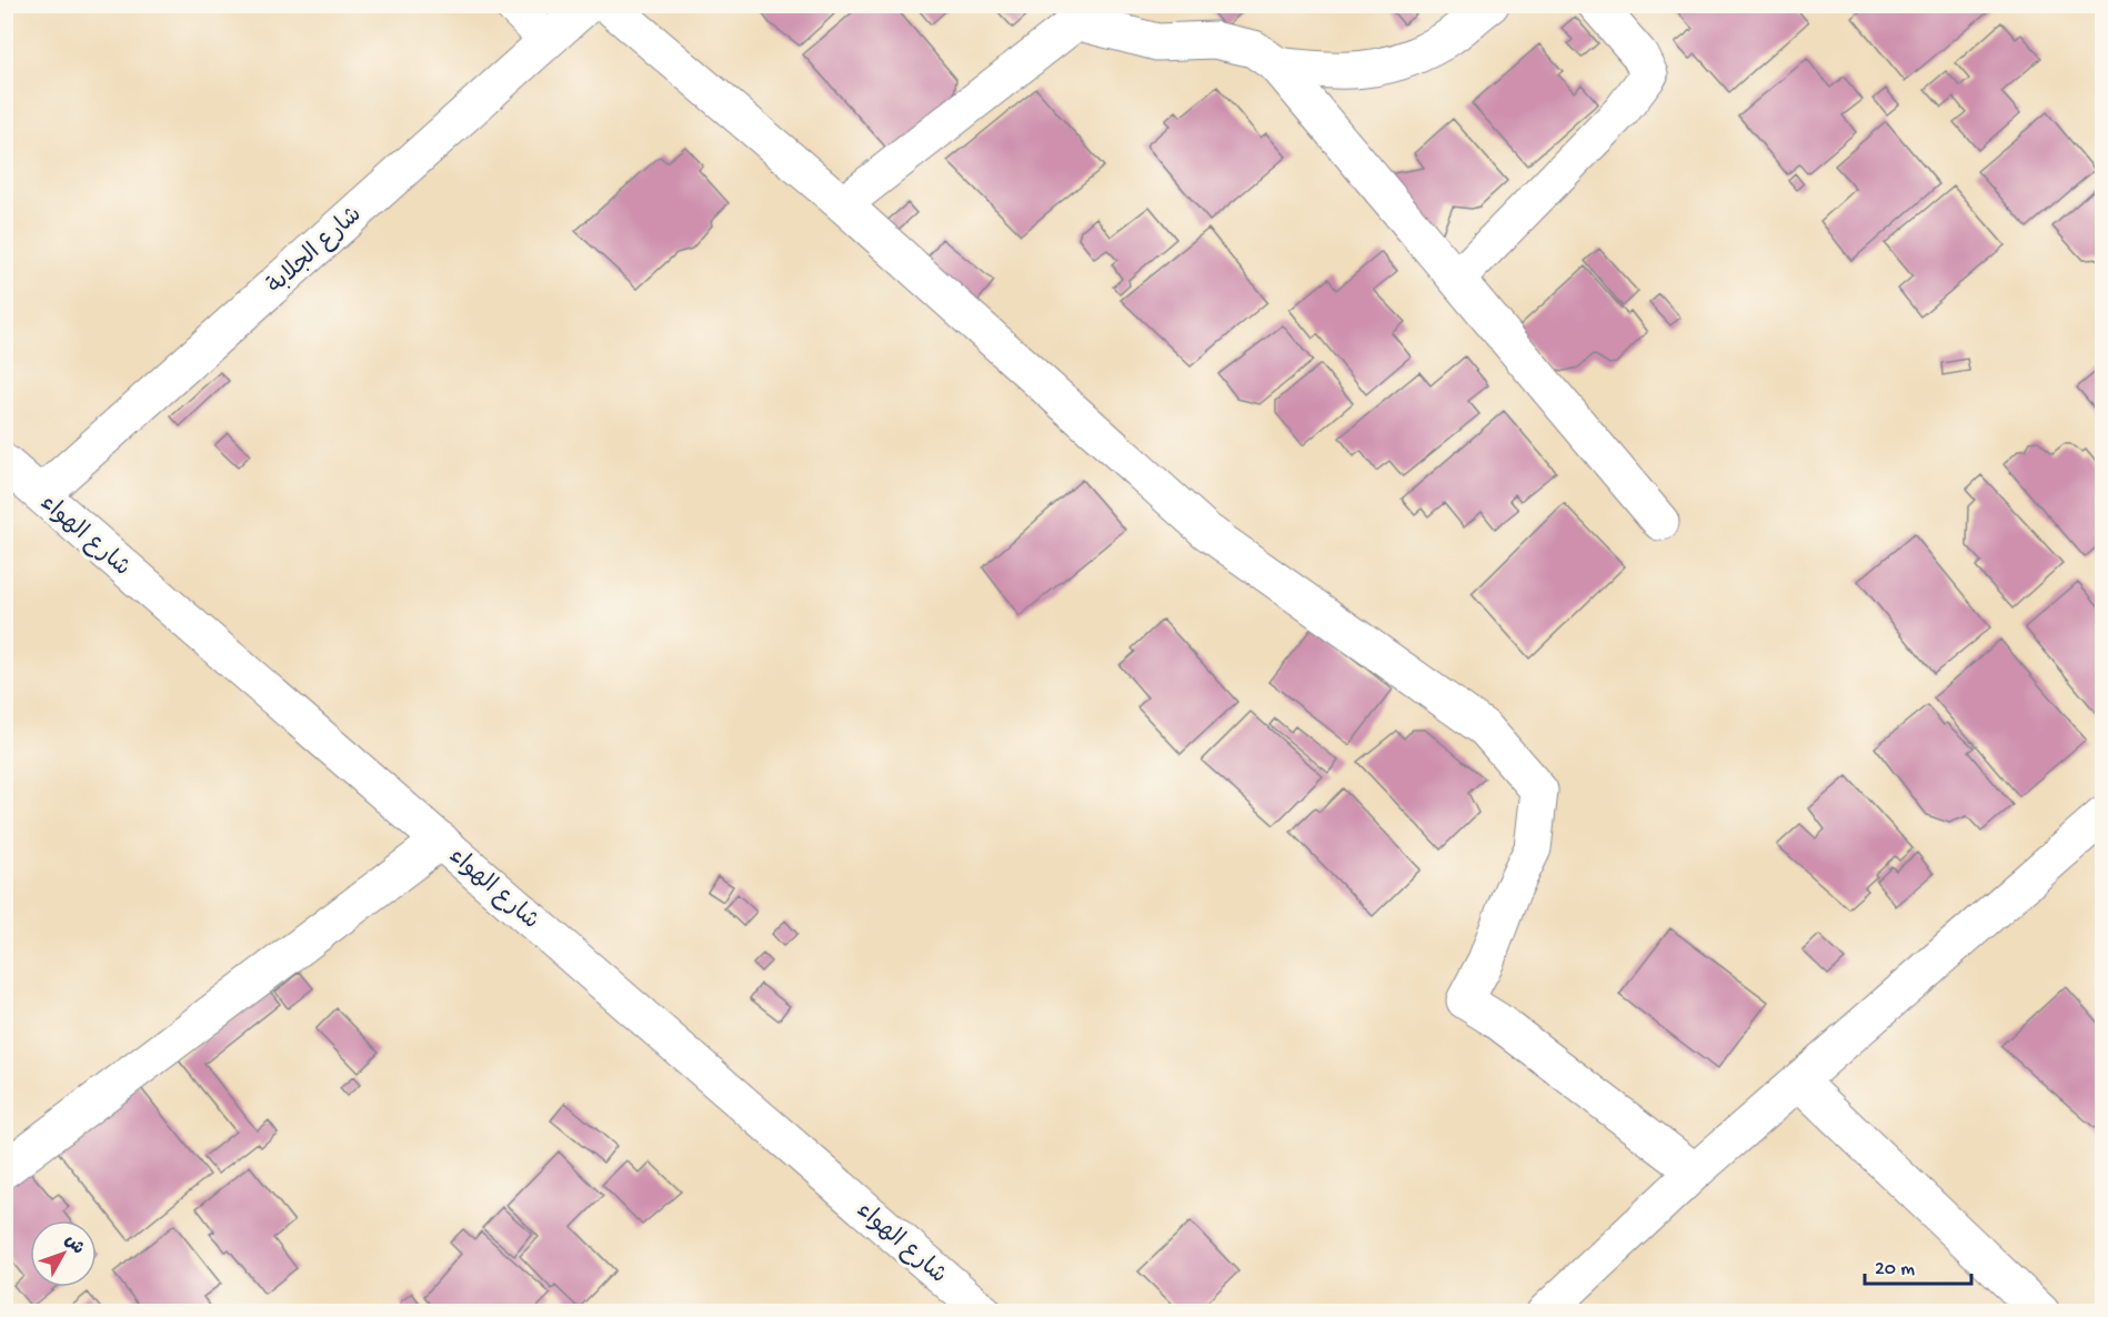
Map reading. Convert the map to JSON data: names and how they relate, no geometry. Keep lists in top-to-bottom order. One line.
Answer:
{"streets":{"street":["شارع الجلابة","شارع الهواء"]},"crossings":[["شارع الجلابة","شارع الهواء"]],"scale_bar":"20 m","north":"top right"}
